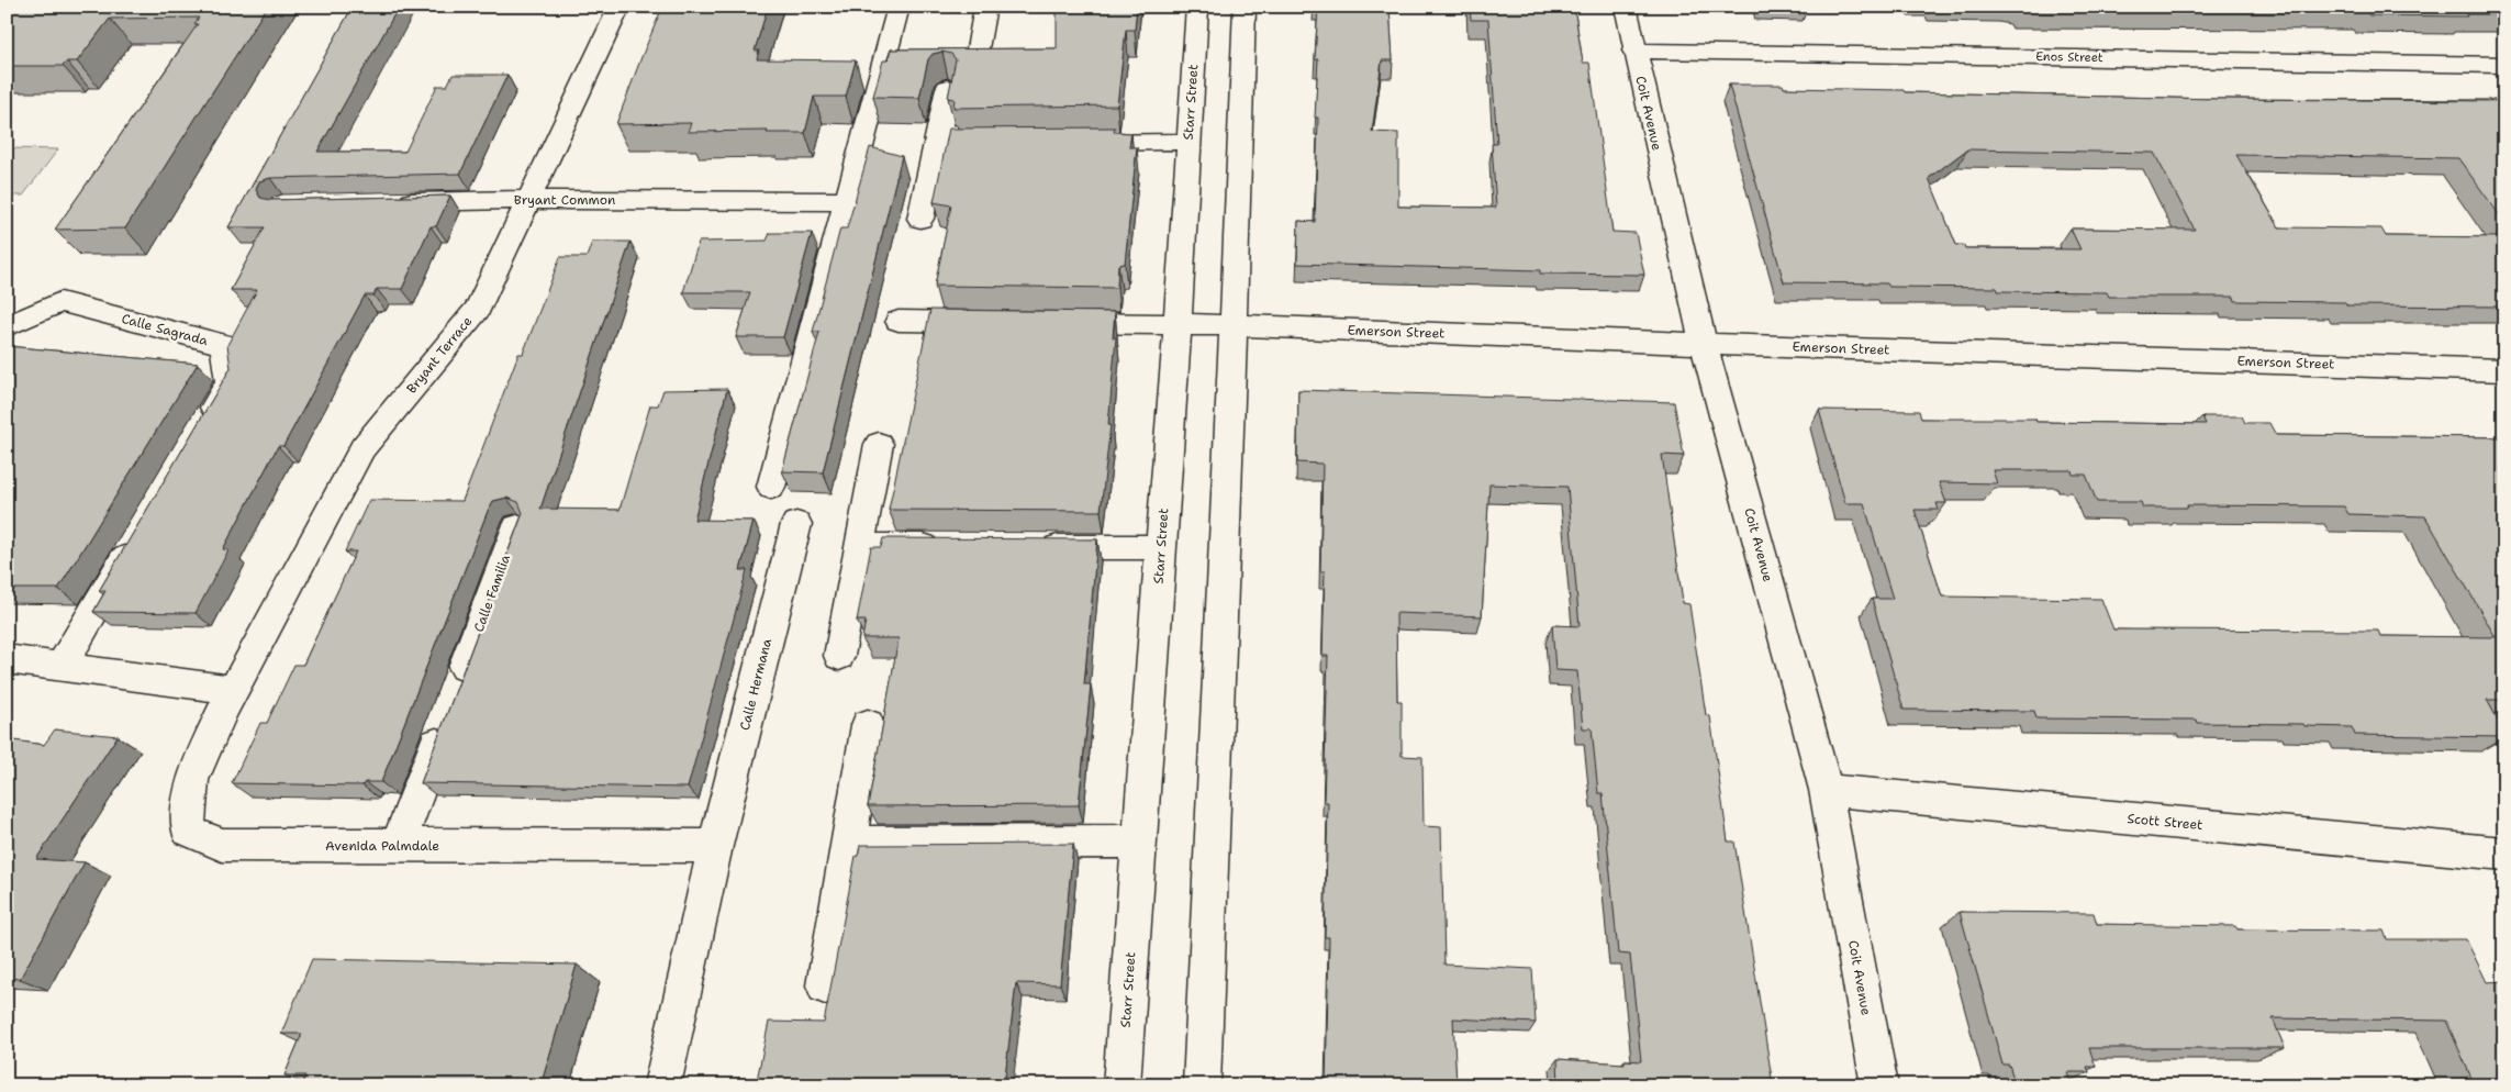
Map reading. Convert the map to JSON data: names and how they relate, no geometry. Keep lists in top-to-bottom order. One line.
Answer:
{"streets":{"street":["Enos Street","Starr Street","Coit Avenue","Bryant Common","Calle Sagrada","Emerson Street","Bryant Terrace","Calle Familia","Calle Hermana","Scott Street","Avenida Palmdale"]},"crossings":[["Enos Street","Coit Avenue"],["Starr Street","Emerson Street"],["Coit Avenue","Emerson Street"],["Coit Avenue","Scott Street"],["Bryant Common","Bryant Terrace"],["Bryant Terrace","Avenida Palmdale"],["Calle Familia","Avenida Palmdale"],["Calle Hermana","Avenida Palmdale"]]}
